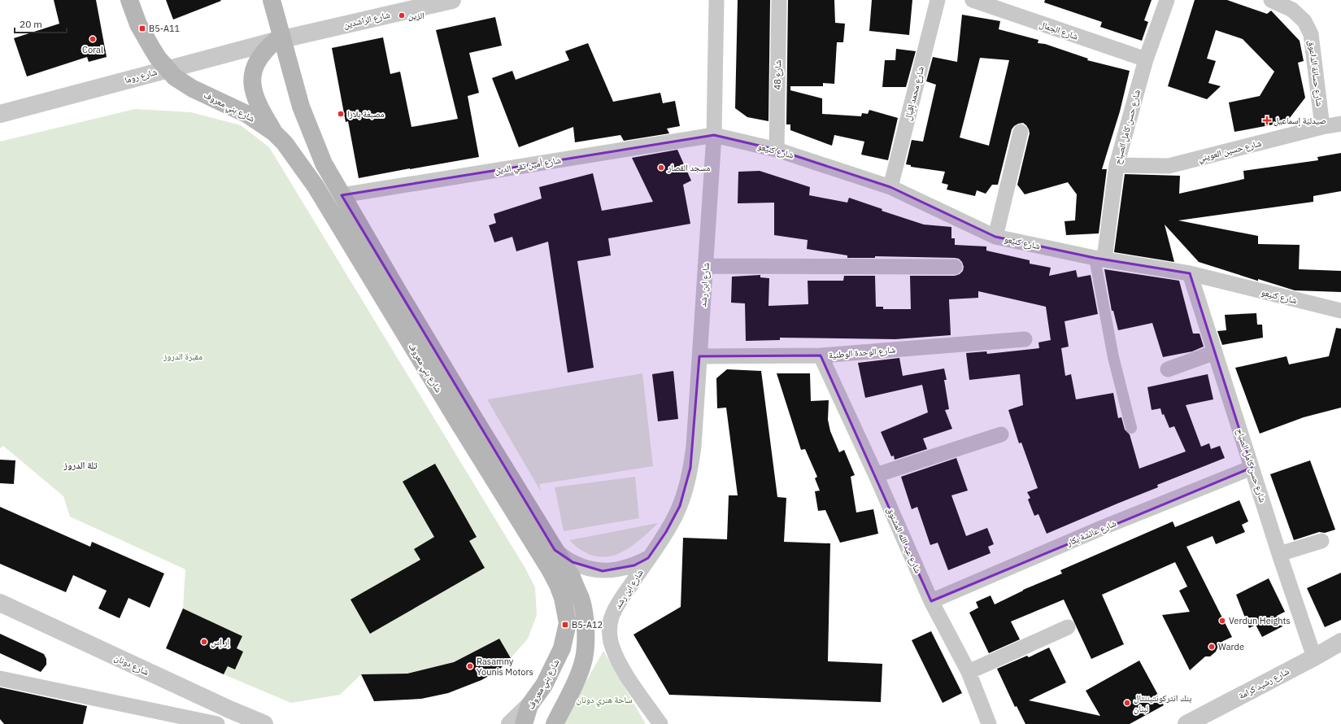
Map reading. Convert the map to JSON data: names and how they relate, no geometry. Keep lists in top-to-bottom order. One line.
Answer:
{"streets":{"main road":["شارع بني معروف"],"street":["شارع الراشدين","شارع الجمال","شارع حسانة الداعوق","شارع 48","شارع روما","شارع محمد إقبال","شارع حسن كامل الصباح","شارع كنيعو","شارع حسين العويني","شارع أمين تقي الدين","شارع ابن رشد","شارع الوحدة الوطنية","شارع عائشة بكار","شارع عبد الله المشنوق","شارع دونان","شارع رشيد كرامة"]},"crossings":[["شارع الراشدين","شارع روما"],["شارع الراشدين","شارع بني معروف"],["شارع الجمال","شارع حسن كامل الصباح"],["شارع حسانة الداعوق","شارع حسين العويني"],["شارع 48","شارع كنيعو"],["شارع روما","شارع بني معروف"],["شارع محمد إقبال","شارع كنيعو"],["شارع بني معروف","شارع أمين تقي الدين"],["شارع بني معروف","شارع ابن رشد"],["شارع حسن كامل الصباح","شارع كنيعو"],["شارع حسن كامل الصباح","شارع حسين العويني"],["شارع حسن كامل الصباح","شارع عائشة بكار"],["شارع حسن كامل الصباح","شارع رشيد كرامة"],["شارع كنيعو","شارع أمين تقي الدين"],["شارع كنيعو","شارع ابن رشد"],["شارع أمين تقي الدين","شارع ابن رشد"],["شارع ابن رشد","شارع الوحدة الوطنية"],["شارع الوحدة الوطنية","شارع عبد الله المشنوق"],["شارع عائشة بكار","شارع عبد الله المشنوق"]],"districts":["تلة الدروز"],"parks":["مقبرة الدروز","ساحة هنري دونان"],"places":{"other":["الزين","Coral","مصبغة بلازا","مسجد القصار","Verdun Heights","إر إس","Warde","Rasamny Younis Motors","بنك انتركونتيننتال لبنان"],"transit":["B5-A11","B5-A12"],"health":["صيدليّة إسماعيل"]},"scale_bar":"20 m"}
